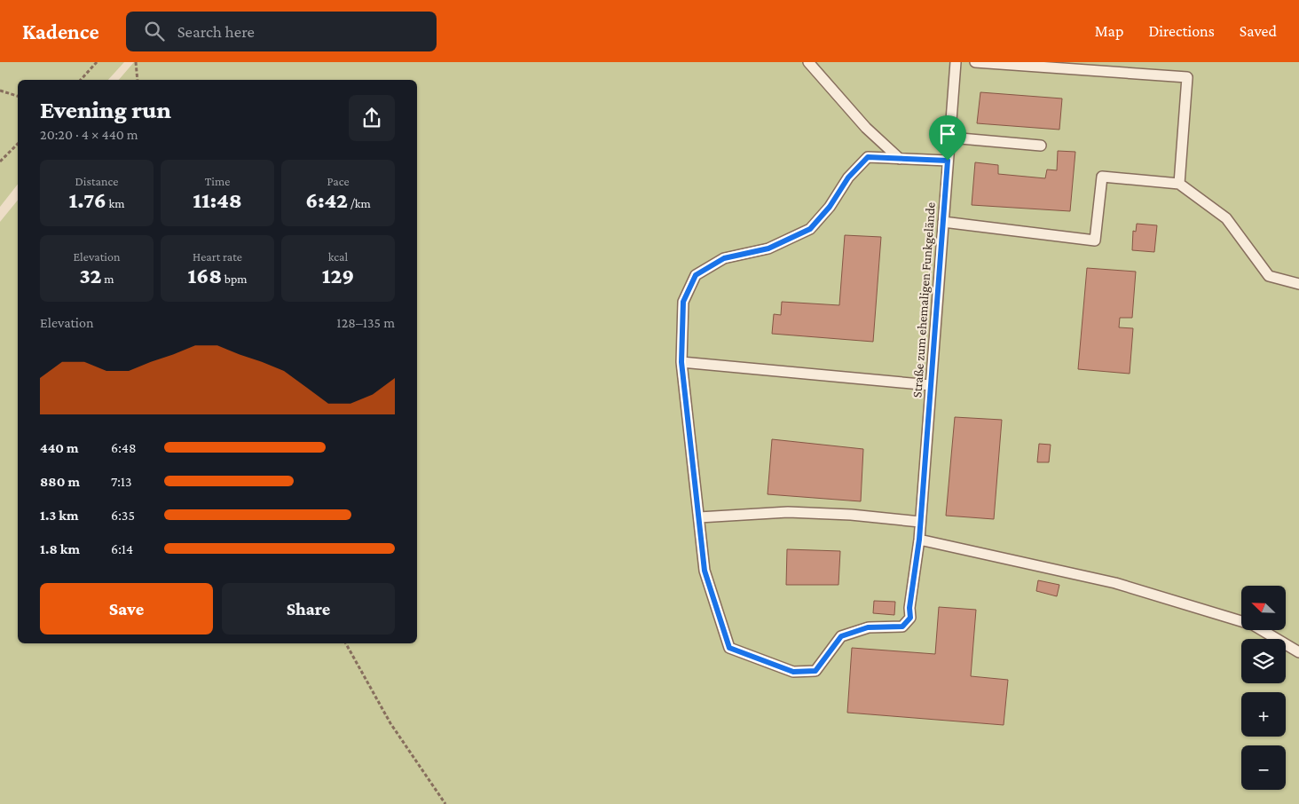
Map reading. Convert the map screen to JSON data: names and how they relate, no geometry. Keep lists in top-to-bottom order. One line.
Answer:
{"streets":{"lane":["Straße zum ehemaligen Funkgelände"]},"north":"top left","page":{"header":"Kadence","search":"Search here","nav":["Map","Directions","Saved"],"heading":["Evening run","20:20 · 4 × 440 m"],"stats":[["Distance","1.76 km"],["Time","11:48"],["Pace","6:42 /km"],["Elevation","32 m"],["Heart rate","168 bpm"],["kcal","129"]],"chart":["Elevation","128–135 m"],"list":[{"name":"440 m","note":"6:48"},{"name":"880 m","note":"7:13"},{"name":"1.3 km","note":"6:35"},{"name":"1.8 km","note":"6:14"}],"buttons":["Save","Share"],"map_buttons":["+","−"]}}
